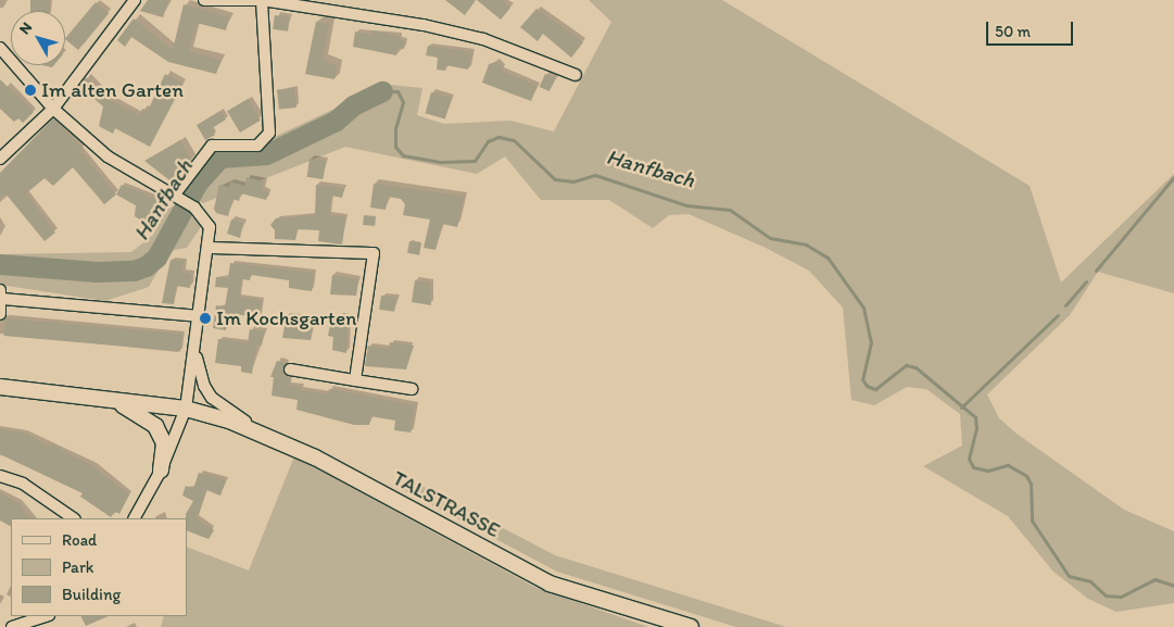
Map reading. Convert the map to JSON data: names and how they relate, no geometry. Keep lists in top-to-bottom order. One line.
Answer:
{"streets":{"main road":["TALSTRASSE"]},"water":["Hanfbach"],"places":["Im alten Garten","Im Kochsgarten"],"legend":["Road","Park","Building"],"scale_bar":"50 m","north":"top left"}
